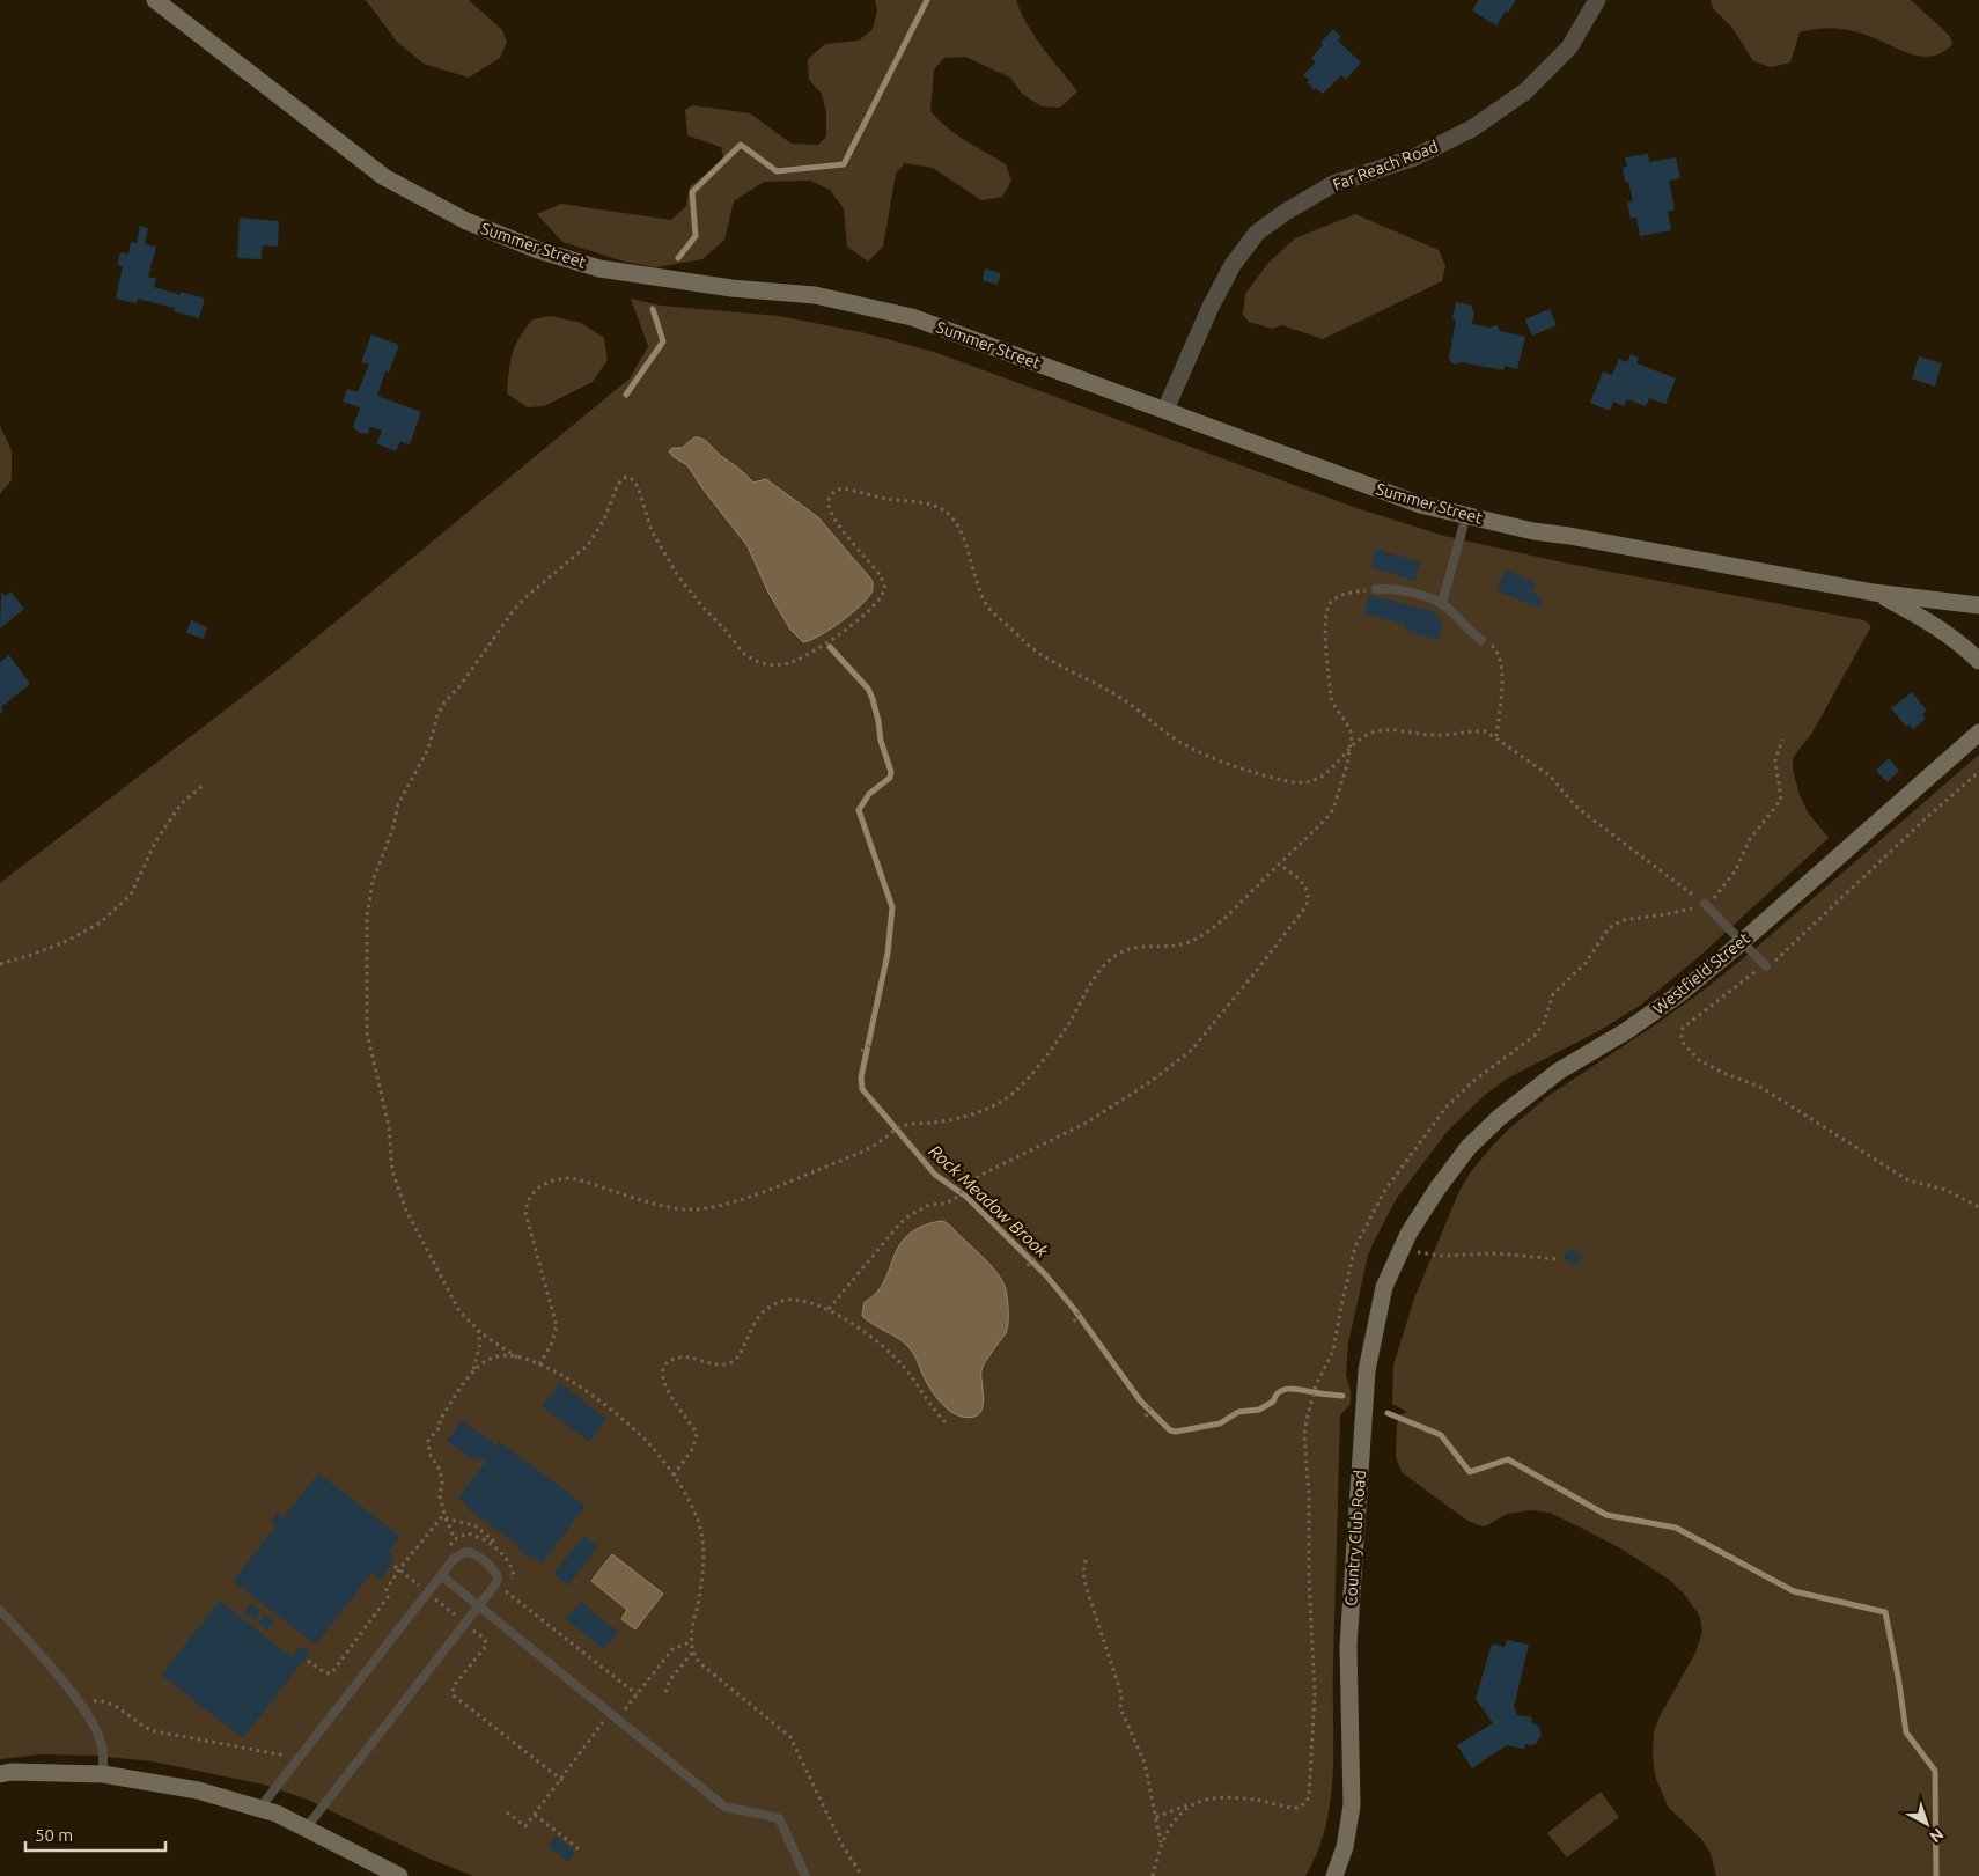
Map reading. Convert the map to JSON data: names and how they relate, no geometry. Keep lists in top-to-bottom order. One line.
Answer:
{"streets":{"main road":["Summer Street","Westfield Street","Country Club Road"],"street":["Far Reach Road"]},"crossings":[["Far Reach Road","Summer Street"],["Westfield Street","Country Club Road"]],"water":["Rock Meadow Brook"],"scale_bar":"50 m","north":"bottom right"}
